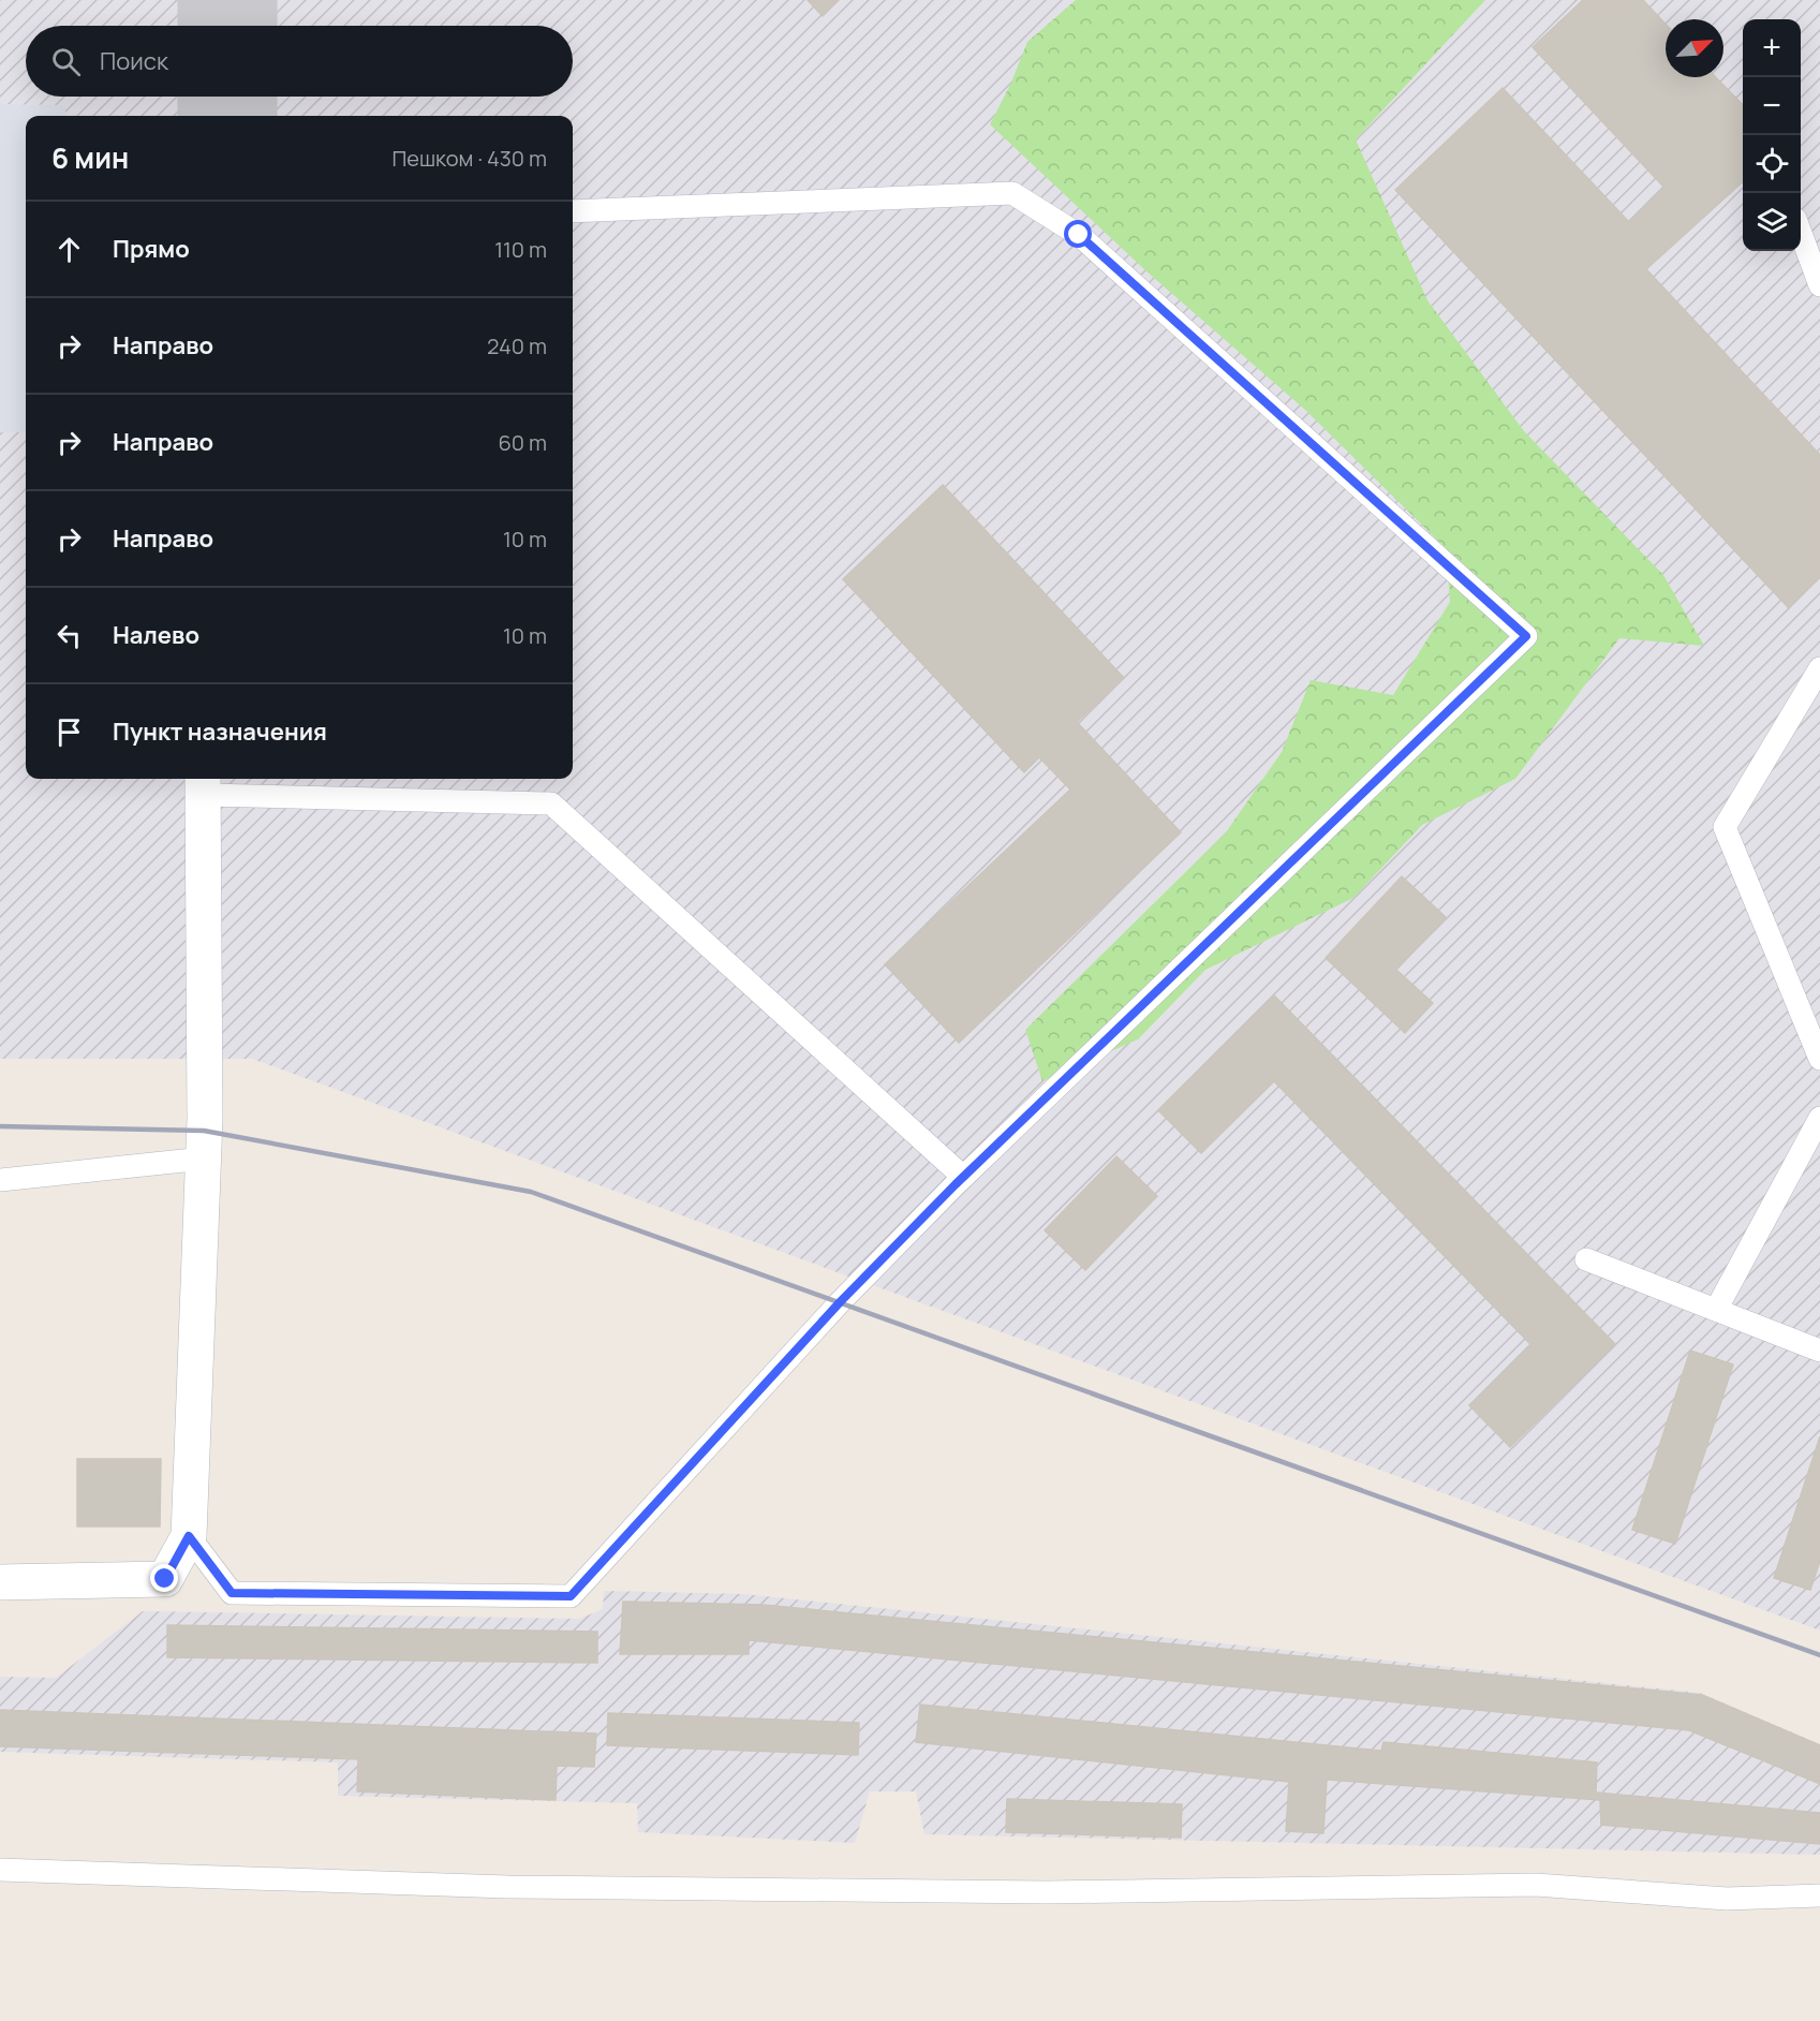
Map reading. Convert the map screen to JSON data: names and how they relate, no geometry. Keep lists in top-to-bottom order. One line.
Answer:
{"north":"top right","page":{"map_buttons":["+","−"],"search":"Поиск","heading":["6 мин","Пешком · 430 m"],"list":[["Прямо","110 m"],["Направо","240 m"],["Направо","60 m"],["Направо","10 m"],["Налево","10 m"],"Пункт назначения"]}}
